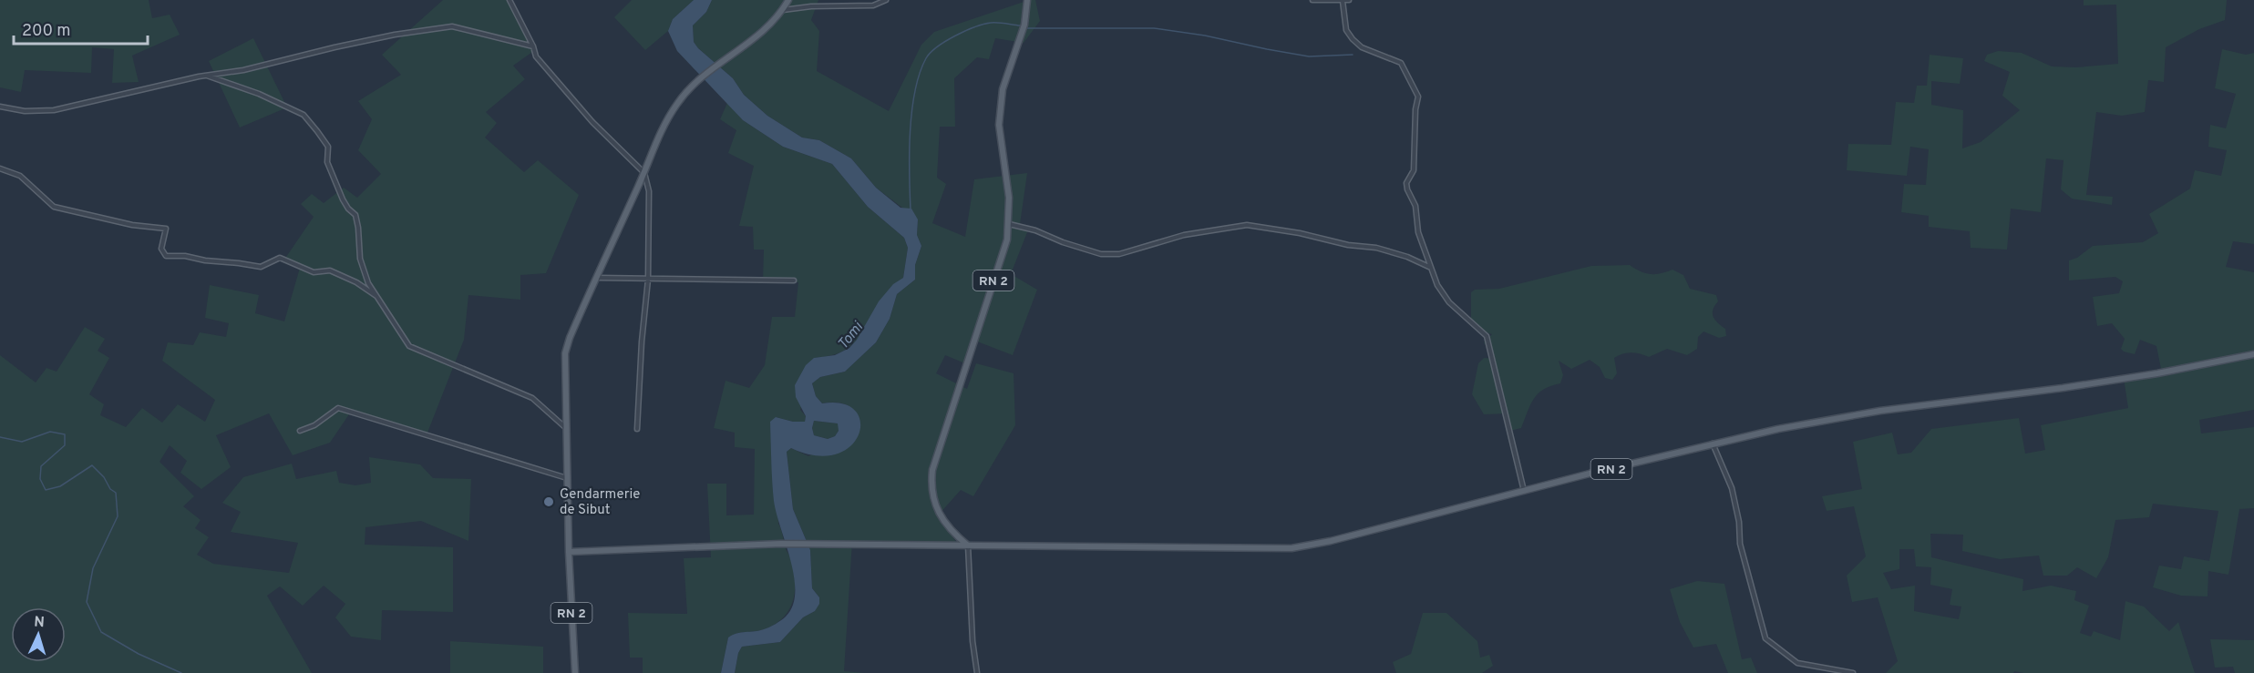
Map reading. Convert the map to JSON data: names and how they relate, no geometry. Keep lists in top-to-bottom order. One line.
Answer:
{"streets":{"main road":["RN 2"]},"water":["Tomi"],"places":["Gendarmerie de Sibut"],"scale_bar":"200 m","north":"top"}
